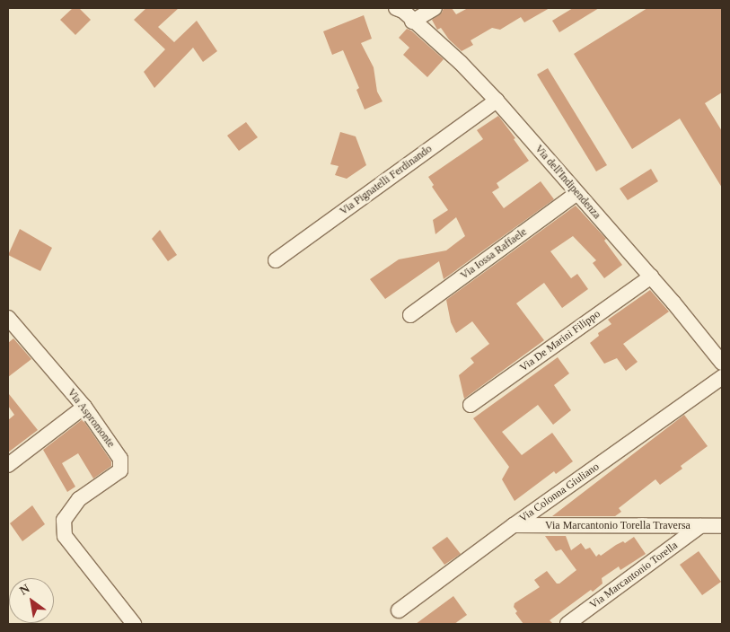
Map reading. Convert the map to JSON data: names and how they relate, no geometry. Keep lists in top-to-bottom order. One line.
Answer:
{"streets":{"street":["Via Pignatelli Ferdinando","Via dell'Indipendenza","Via Iossa Raffaele","Via De Marini Filippo","Via Aspromonte","Via Colonna Giuliano","Via Marcantonio Torella Traversa","Via Marcantonio Torella"]},"crossings":[["Via Pignatelli Ferdinando","Via dell'Indipendenza"],["Via dell'Indipendenza","Via Iossa Raffaele"],["Via dell'Indipendenza","Via De Marini Filippo"],["Via Colonna Giuliano","Via Marcantonio Torella Traversa"],["Via Marcantonio Torella Traversa","Via Marcantonio Torella"]],"north":"top left"}
